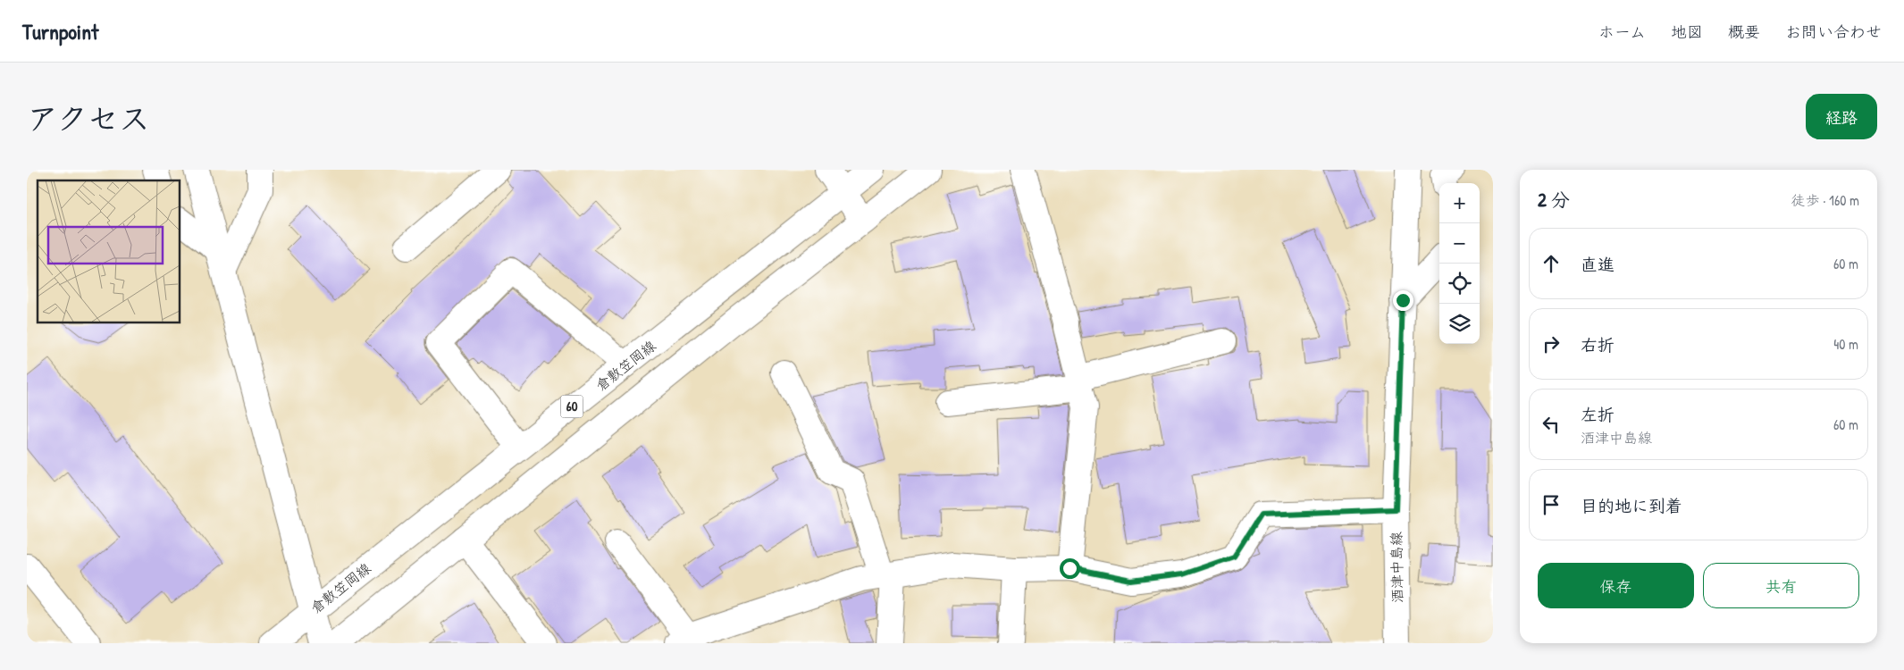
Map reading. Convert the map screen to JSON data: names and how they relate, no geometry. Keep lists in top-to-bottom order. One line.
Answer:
{"streets":{"street":["倉敷笠岡線","60","酒津中島線"]},"page":{"header":"Turnpoint","nav":["ホーム","地図","概要","お問い合わせ"],"title":"アクセス","buttons":["経路",["保存","共有"]],"heading":["2 分","徒歩 · 160 m"],"map_buttons":["+","−"],"list":[["直進","60 m"],["右折","40 m"],["左折","酒津中島線","60 m"],"目的地に到着"]}}
